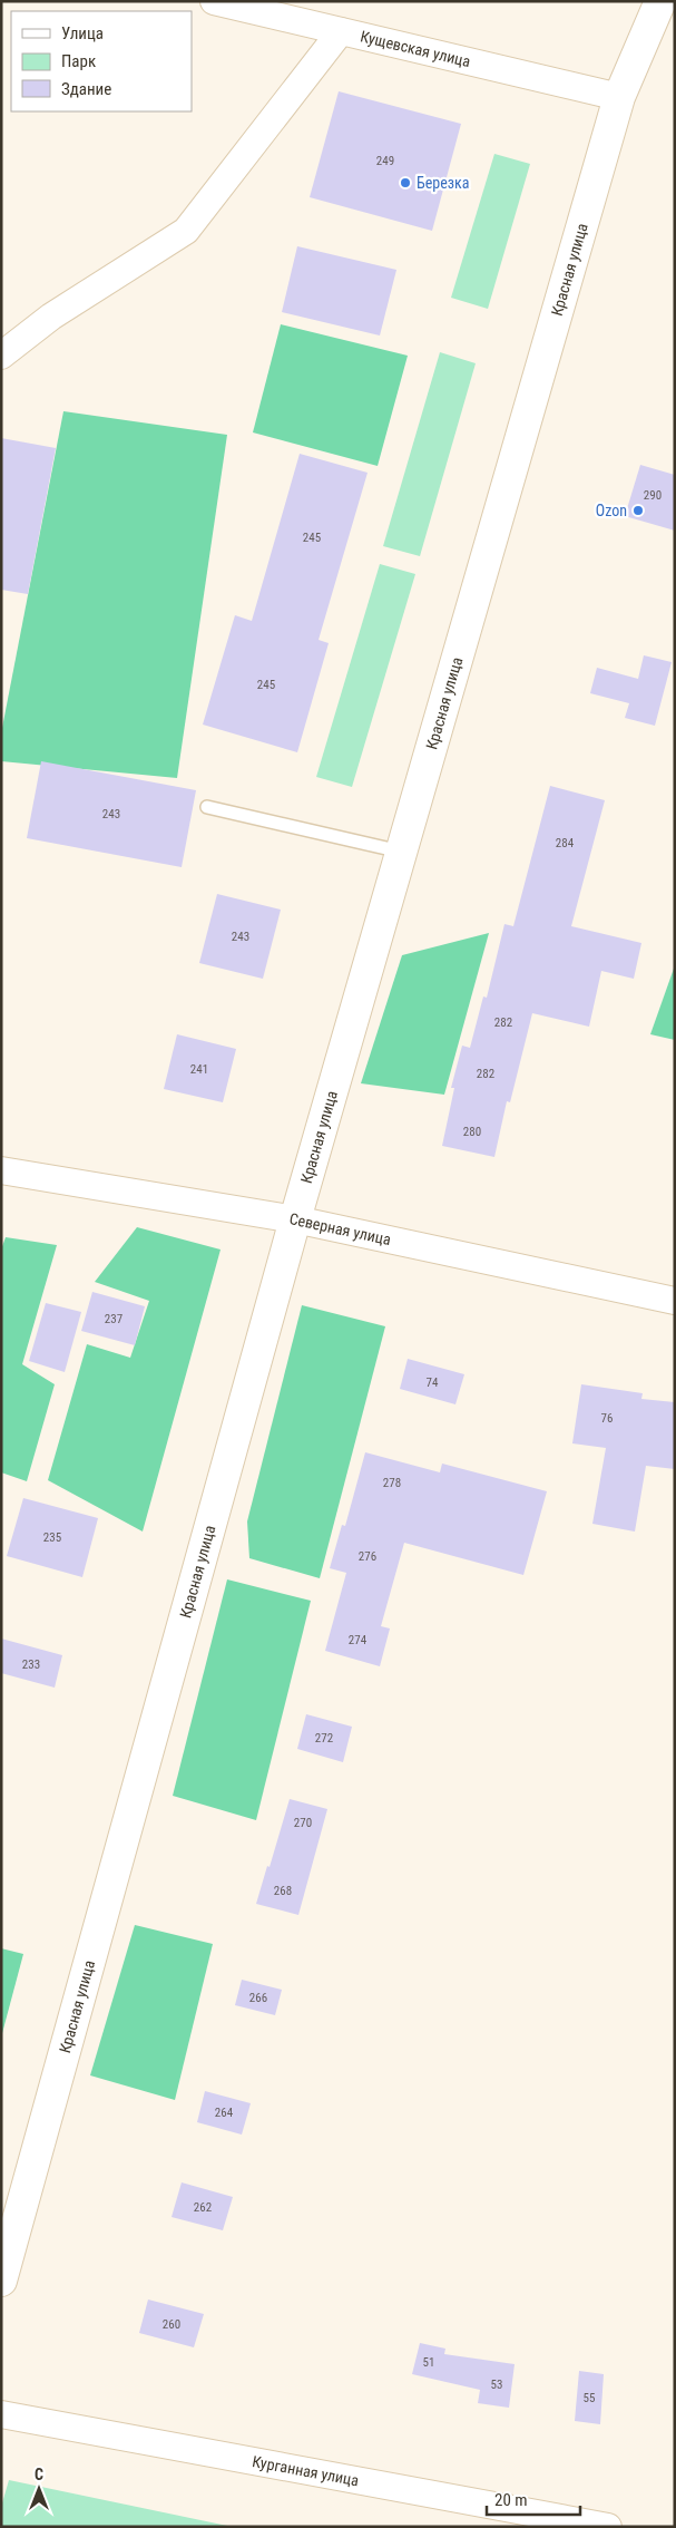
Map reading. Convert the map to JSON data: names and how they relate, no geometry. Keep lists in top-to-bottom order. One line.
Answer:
{"streets":{"street":["Кущевская улица","Красная улица","Северная улица","Курганная улица"]},"crossings":[["Кущевская улица","Красная улица"],["Красная улица","Северная улица"]],"places":["Березка","Ozon"],"house_numbers":["249","290","245","245","243","284","243","282","241","282","280","237","74","76","278","235","276","274","233","272","270","268","266","264","262","260","51","53","55"],"legend":["Улица","Парк","Здание"],"scale_bar":"20 m","north":"top"}
